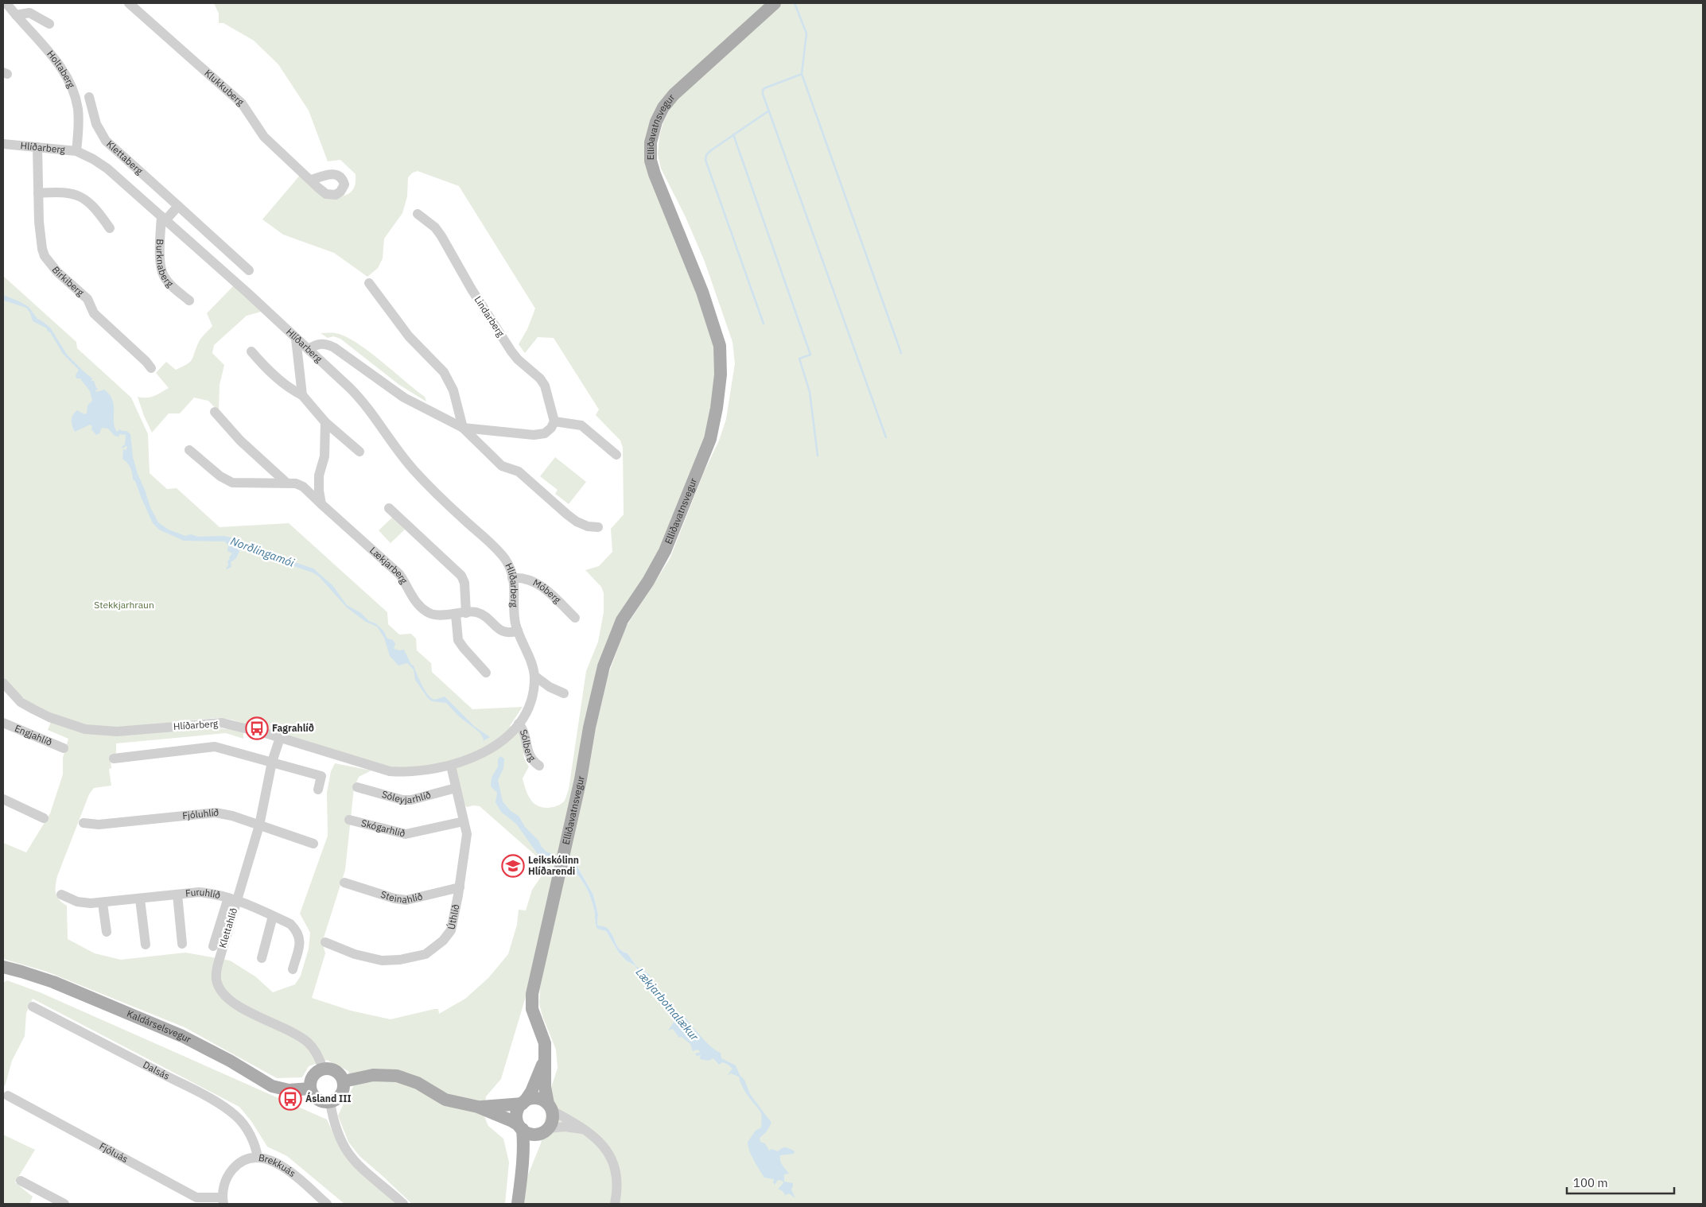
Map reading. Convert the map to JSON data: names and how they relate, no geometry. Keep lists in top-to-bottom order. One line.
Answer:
{"streets":{"main road":["Elliðavatnsvegur","Kaldárselsvegur"],"street":["Holtaberg","Klukkuberg","Hlíðarberg","Klettaberg","Burknaberg","Birkiberg","Lindarberg","Lækjarberg","Móberg","Engjahlíð","Sólberg","Sóleyjarhlíð","Fjóluhlíð","Skógarhlíð","Steinahlíð","Furuhlíð","Úthlíð","Klettahlíð","Dalsás","Fjóluás","Brekkuás"]},"crossings":[["Holtaberg","Hlíðarberg"],["Hlíðarberg","Burknaberg"],["Hlíðarberg","Birkiberg"],["Hlíðarberg","Lækjarberg"],["Hlíðarberg","Móberg"],["Hlíðarberg","Sólberg"],["Hlíðarberg","Úthlíð"],["Hlíðarberg","Klettahlíð"],["Sóleyjarhlíð","Úthlíð"],["Fjóluhlíð","Klettahlíð"],["Skógarhlíð","Úthlíð"],["Steinahlíð","Úthlíð"],["Furuhlíð","Klettahlíð"],["Klettahlíð","Kaldárselsvegur"],["Dalsás","Brekkuás"],["Fjóluás","Brekkuás"]],"water":["Norðlingamói","Lækjarbotnalækur"],"parks":["Stekkjarhraun"],"places":{"bus stop":["Fagrahlíð","Ásland III"],"school or university":["Leikskólinn Hlíðarendi"]},"scale_bar":"100 m"}
